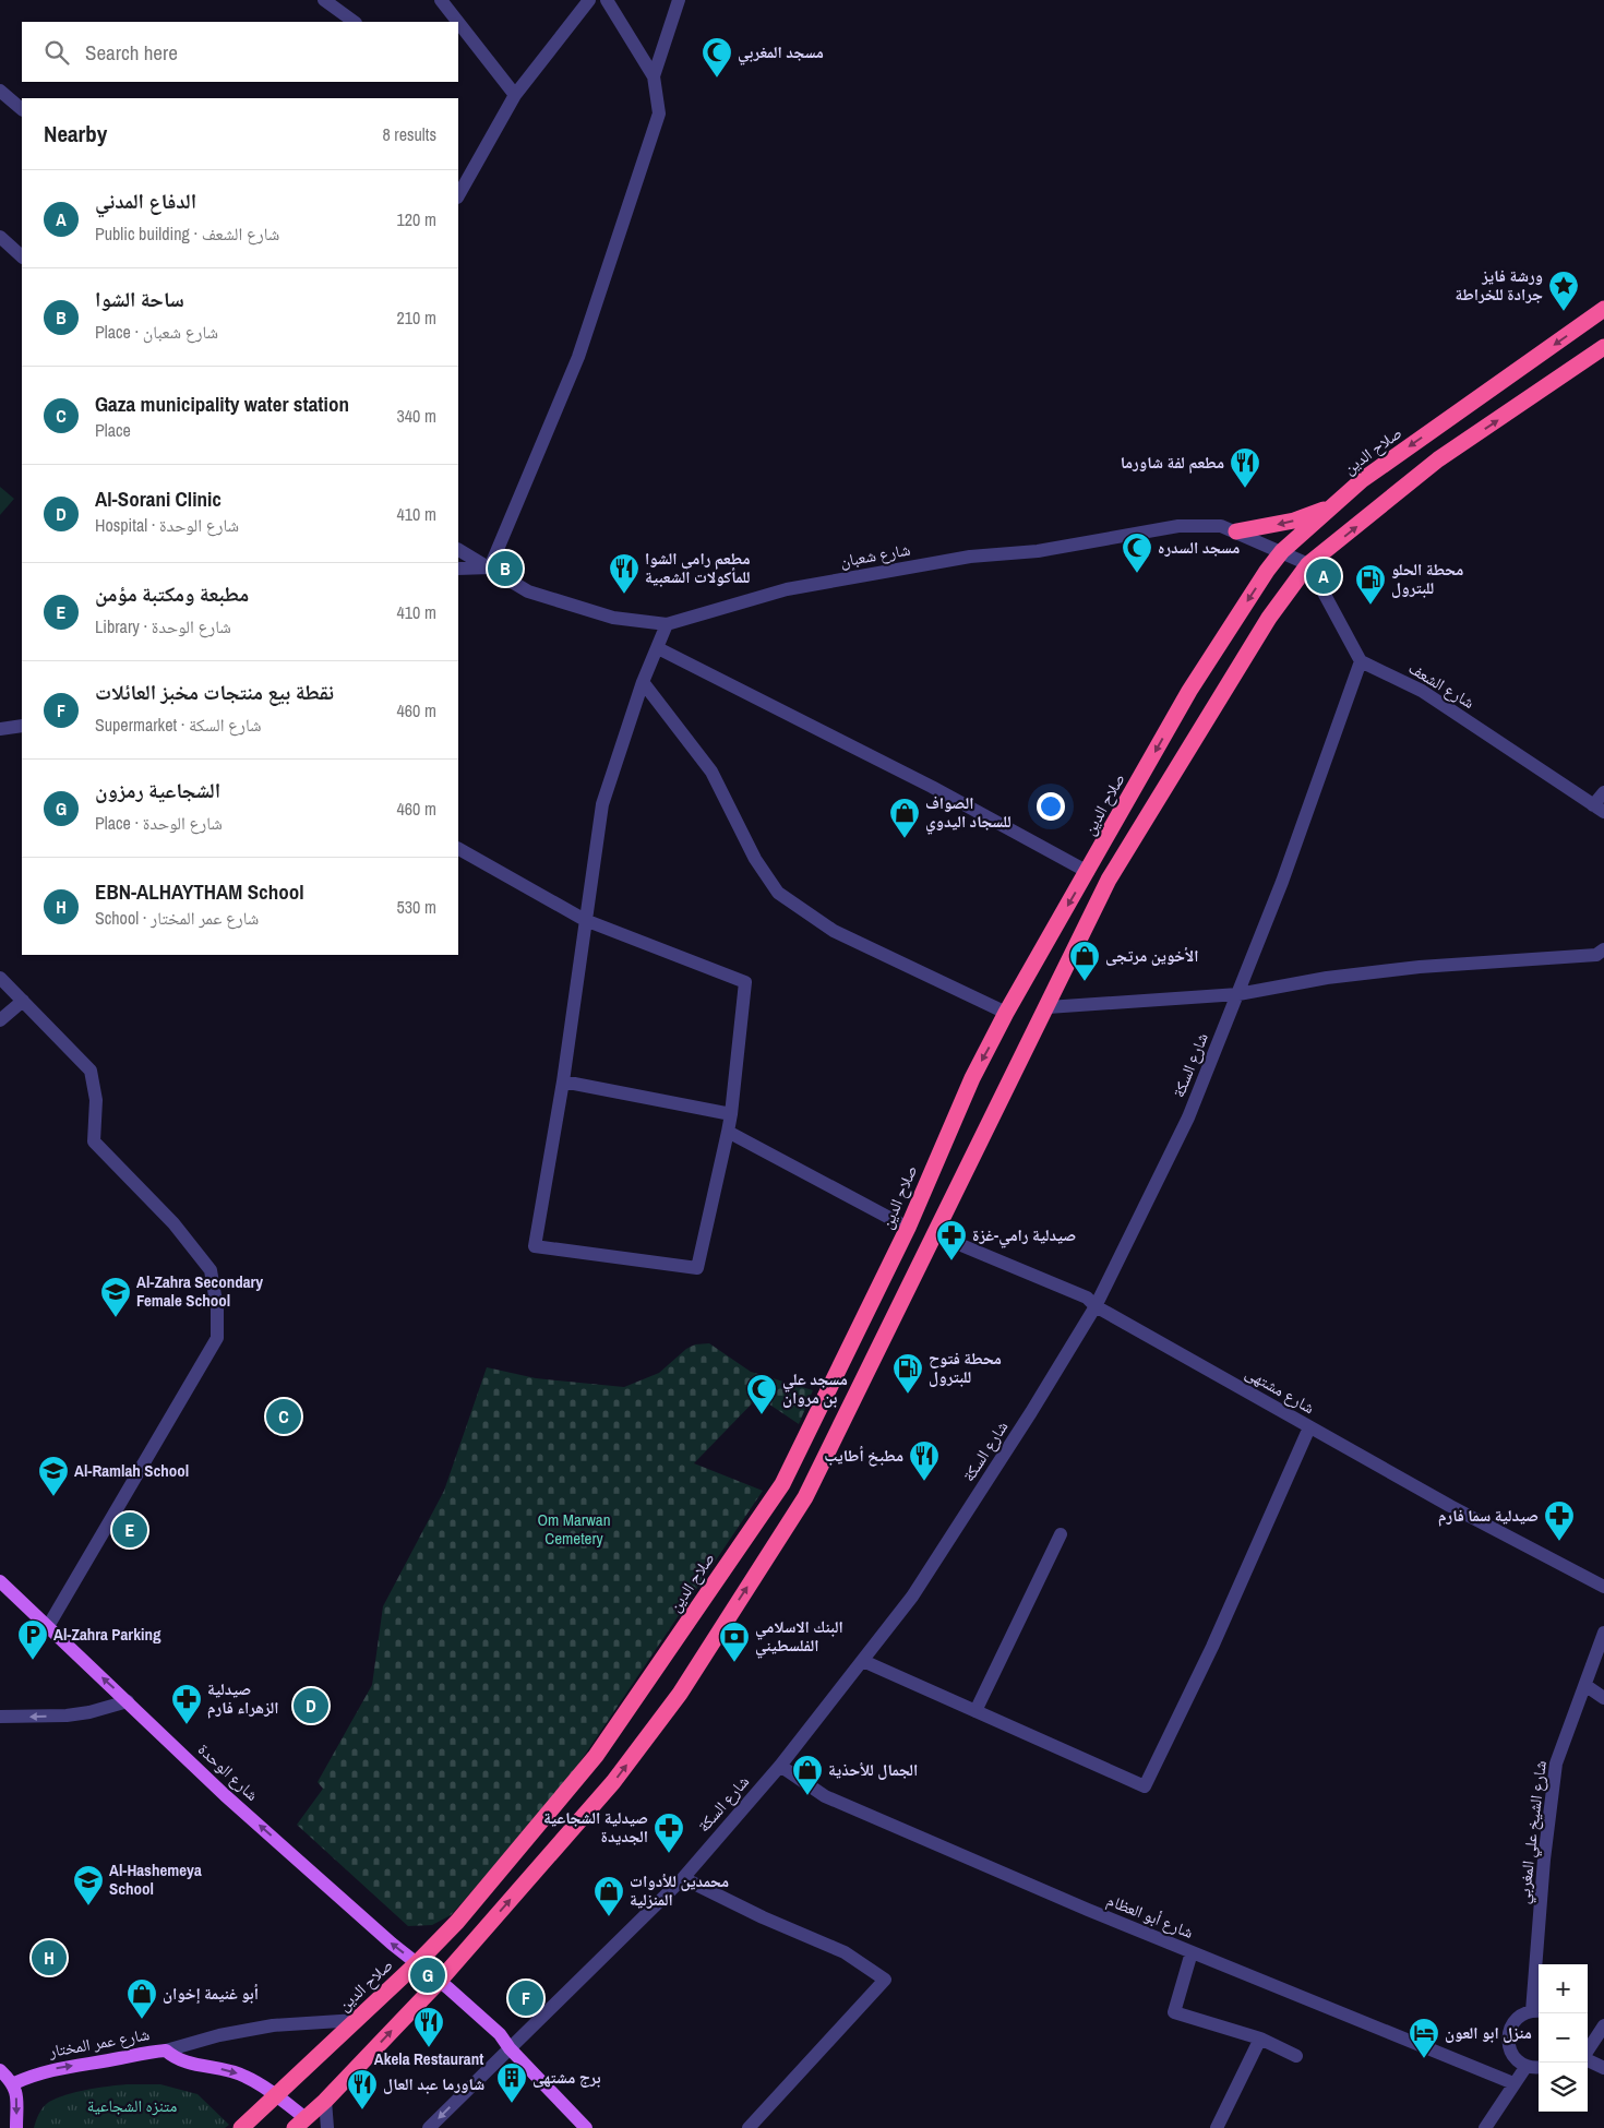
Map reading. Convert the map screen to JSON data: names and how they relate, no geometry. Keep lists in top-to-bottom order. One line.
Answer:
{"streets":{"highway":["صلاح الدين"],"main road":["شارع الوحدة","شارع عمر المختار"],"street":["شارع شعبان","شارع الشعف","شارع السكة","شارع مشتهى","شارع الشيخ علي المغربي","شارع أبو العظام"]},"crossings":[["صلاح الدين","شارع شعبان"],["صلاح الدين","شارع الوحدة"],["صلاح الدين","شارع عمر المختار"],["شارع الشعف","شارع السكة"],["شارع السكة","شارع مشتهى"],["شارع السكة","شارع الوحدة"],["شارع السكة","شارع أبو العظام"]],"one_way":["شارع الوحدة","شارع عمر المختار"],"parks":["Om Marwan Cemetery","متنزه الشجاعية"],"places":{"mosque":["مسجد المغربي","مسجد السدره","مسجد علي بن مروان"],"place":["ورشة فايز جرادة للخراطة"],"restaurant":["مطعم لفة شاورما","مطعم رامي الشوا للمأكولات الشعبية","مطبخ أطايب","Akela Restaurant","شاورما عبد العال"],"fuel station":["محطة الحلو للبترول","محطة فتوح للبترول"],"shop":["الصواف للسجاد اليدوي","الأخوين مرتجى","الجمال للأحذية","محمدين للأدوات المنزلية","أبو غنيمة إخوان"],"pharmacy":["صيدلية رامي-غزة","صيدلية سما فارم","صيدلية الزهراء فارم","صيدلية الشجاعية الجديدة"],"school or university":["Al-Zahra Secondary Female School","Al-Ramlah School","Al-Hashemeya School"],"parking":["Al-Zahra Parking"],"bank":["البنك الاسلامي الفلسطيني"],"hotel":["منزل ابو العون"],"building":["برج مشتهى"]},"page":{"search":"Search here","heading":["Nearby","8 results"],"list":[{"mark":"A","name":"الدفاع المدني","note":"Public building · شارع الشعف","value":"120 m"},{"mark":"B","name":"ساحة الشوا","note":"Place · شارع شعبان","value":"210 m"},{"mark":"C","name":"Gaza municipality water station","note":"Place","value":"340 m"},{"mark":"D","name":"Al-Sorani Clinic","note":"Hospital · شارع الوحدة","value":"410 m"},{"mark":"E","name":"مطبعة ومكتبة مؤمن","note":"Library · شارع الوحدة","value":"410 m"},{"mark":"F","name":"نقطة بيع منتجات مخبز العائلات","note":"Supermarket · شارع السكة","value":"460 m"},{"mark":"G","name":"الشجاعية رمزون","note":"Place · شارع الوحدة","value":"460 m"},{"mark":"H","name":"EBN-ALHAYTHAM School","note":"School · شارع عمر المختار","value":"530 m"}],"pins":["B","A","C","E","D","H","G","F"],"map_buttons":["+","−"]}}
